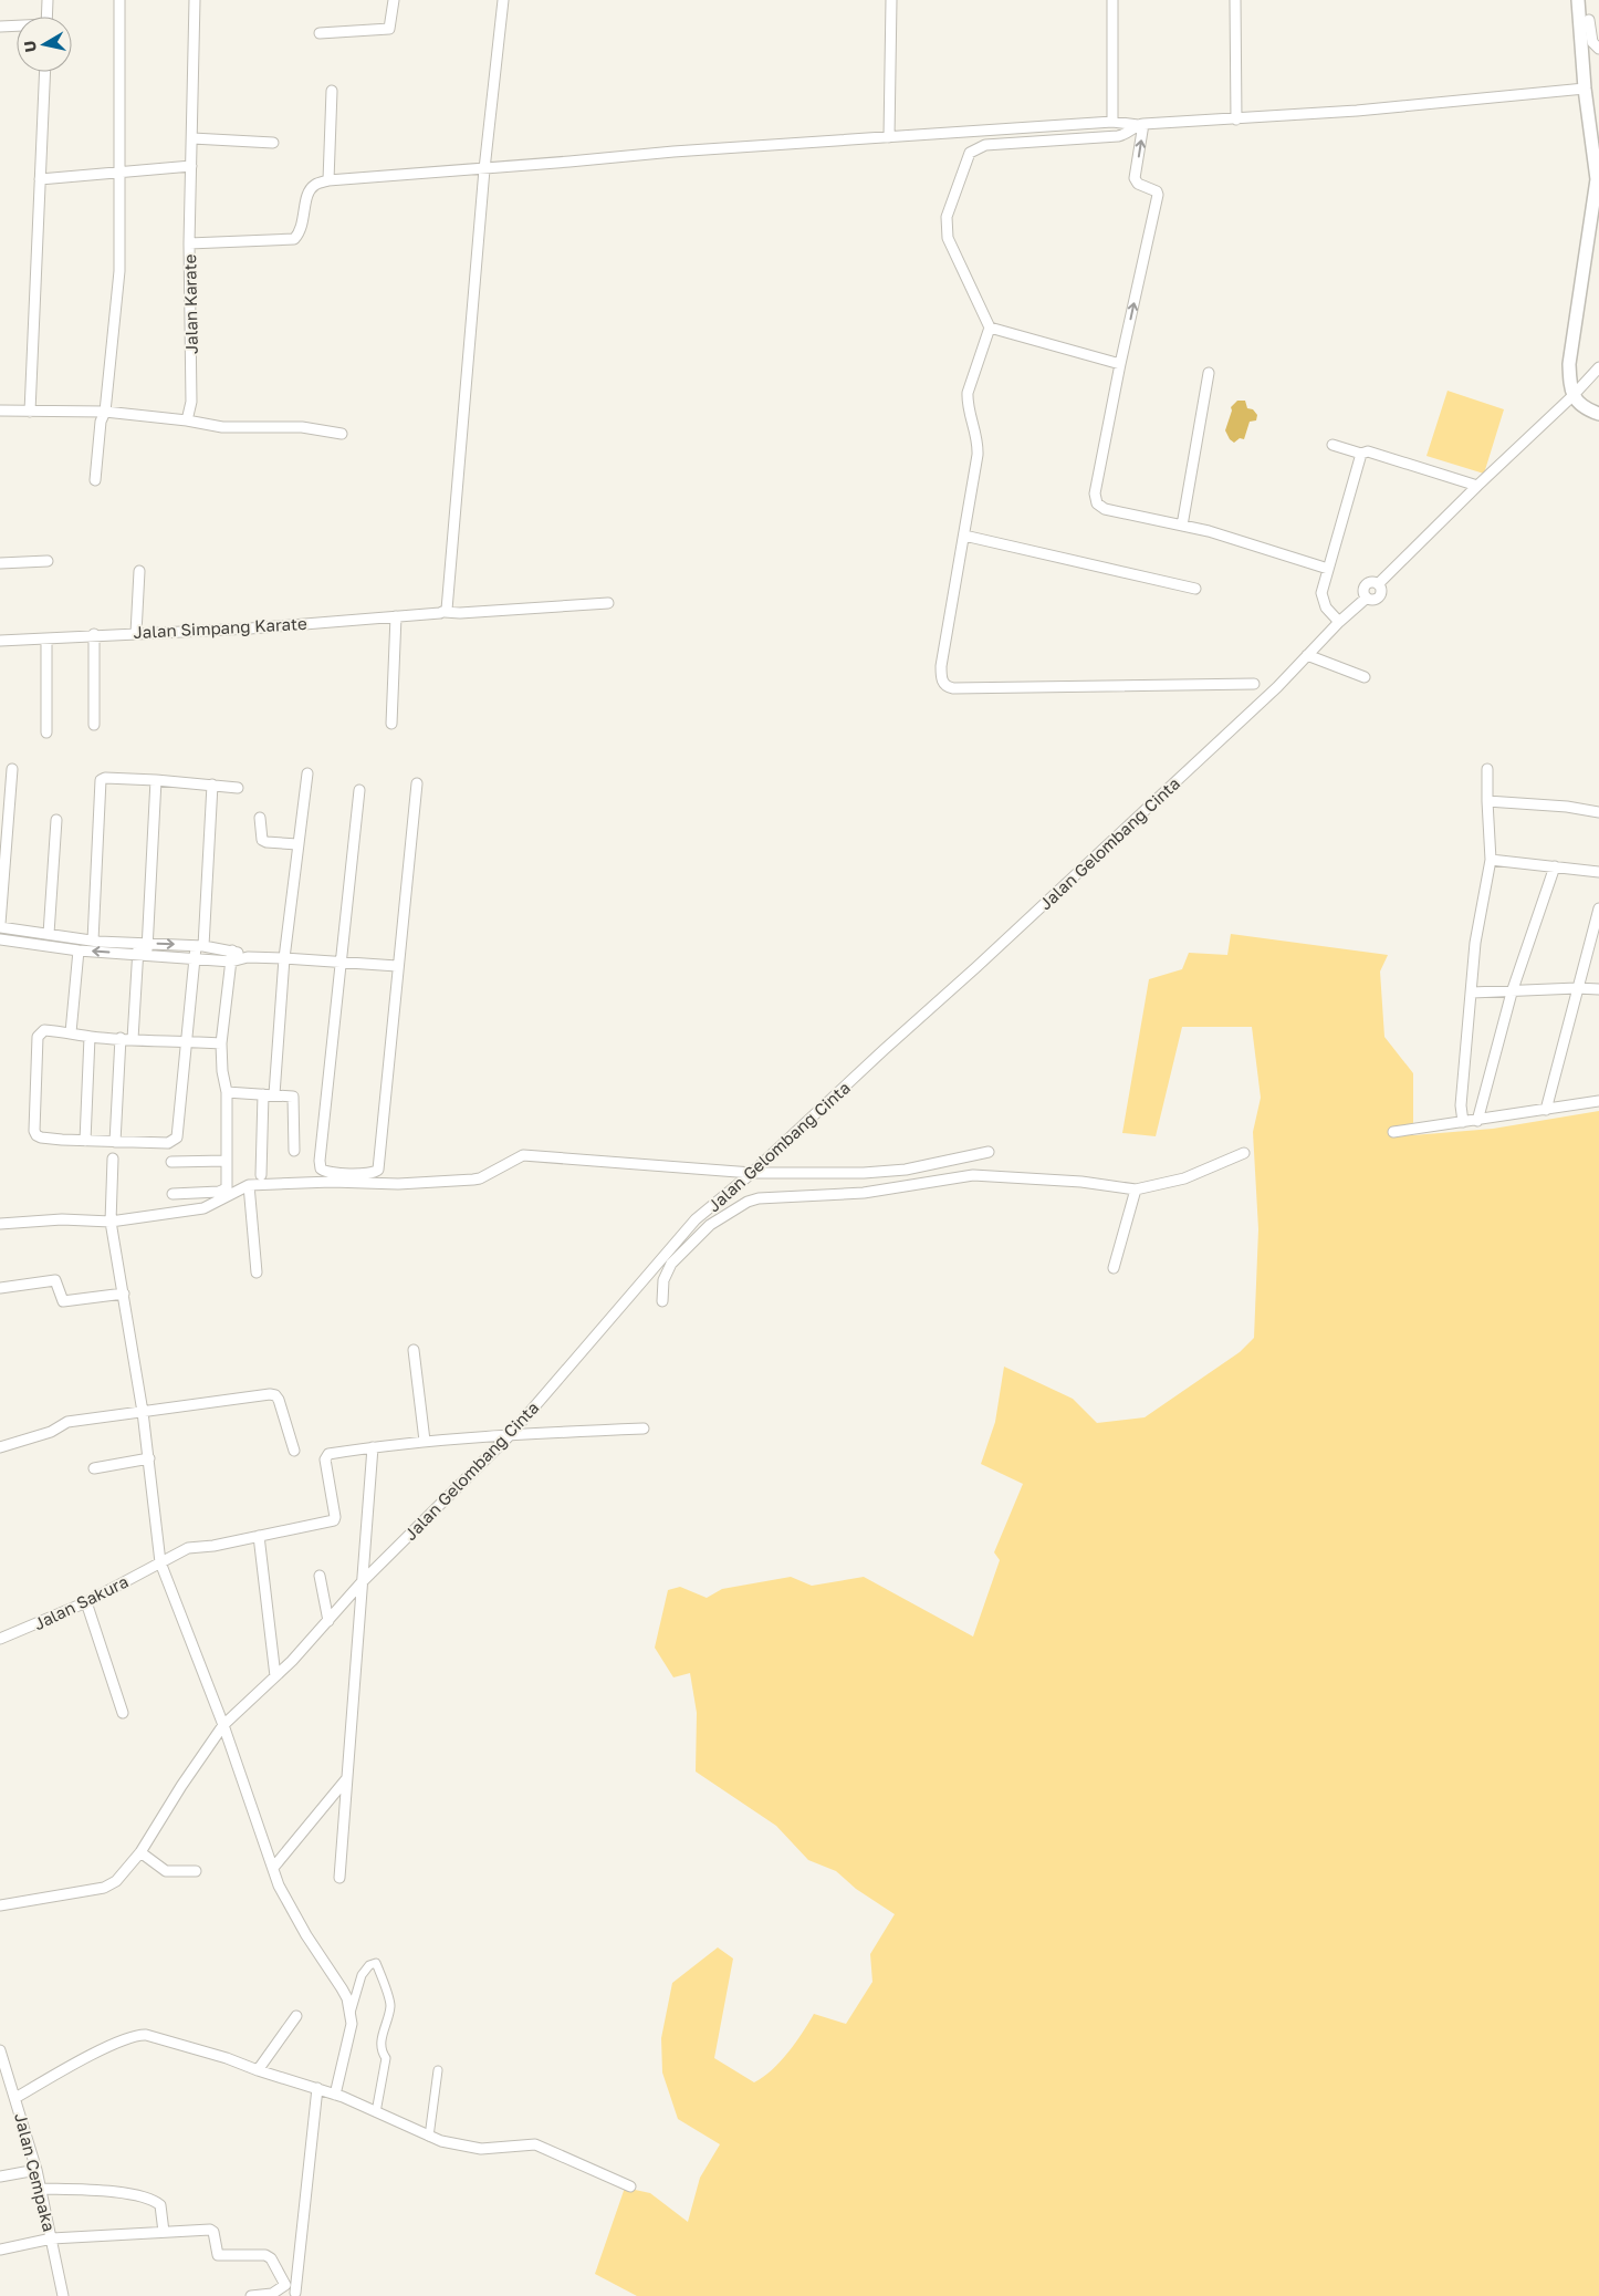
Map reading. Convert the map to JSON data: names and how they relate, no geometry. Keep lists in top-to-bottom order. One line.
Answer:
{"streets":{"street":["Jalan Karate","Jalan Simpang Karate","Jalan Gelombang Cinta","Jalan Sakura","Jalan Cempaka"]},"north":"left"}
